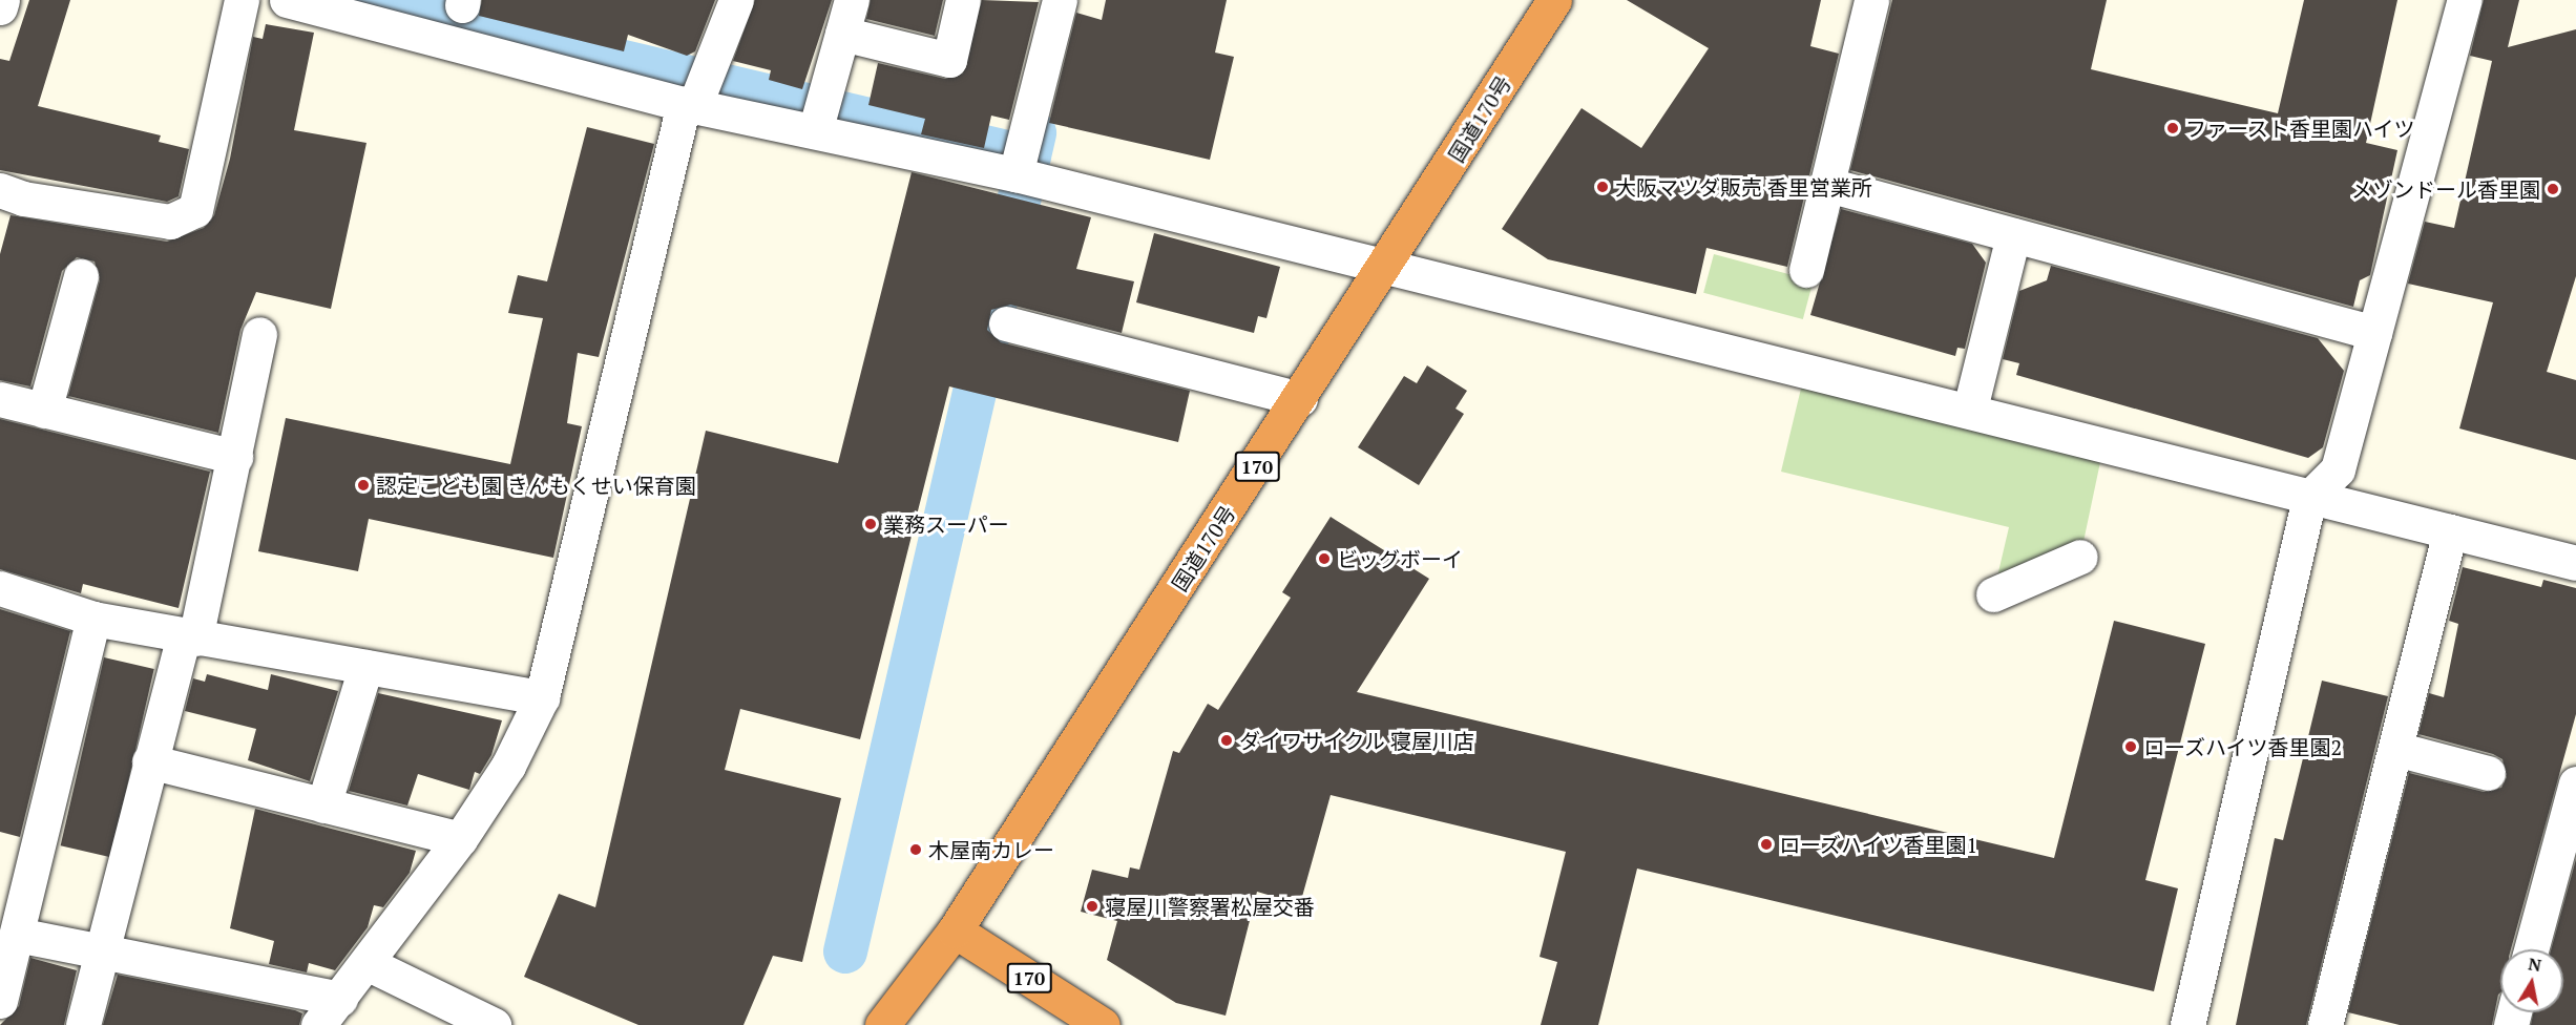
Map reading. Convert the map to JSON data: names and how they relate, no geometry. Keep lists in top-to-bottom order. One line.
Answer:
{"streets":{"highway":["国道170号","170"]},"crossings":[["国道170号","170"]],"places":["ファースト香里園ハイツ","大阪マツダ販売 香里営業所","メゾンドール香里園","認定こども園 きんもくせい保育園","業務スーパー","ビッグボーイ","ダイワサイクル 寝屋川店","ローズハイツ香里園2","ローズハイツ香里園1","木屋南カレー","寝屋川警察署松屋交番"],"north":"top"}
